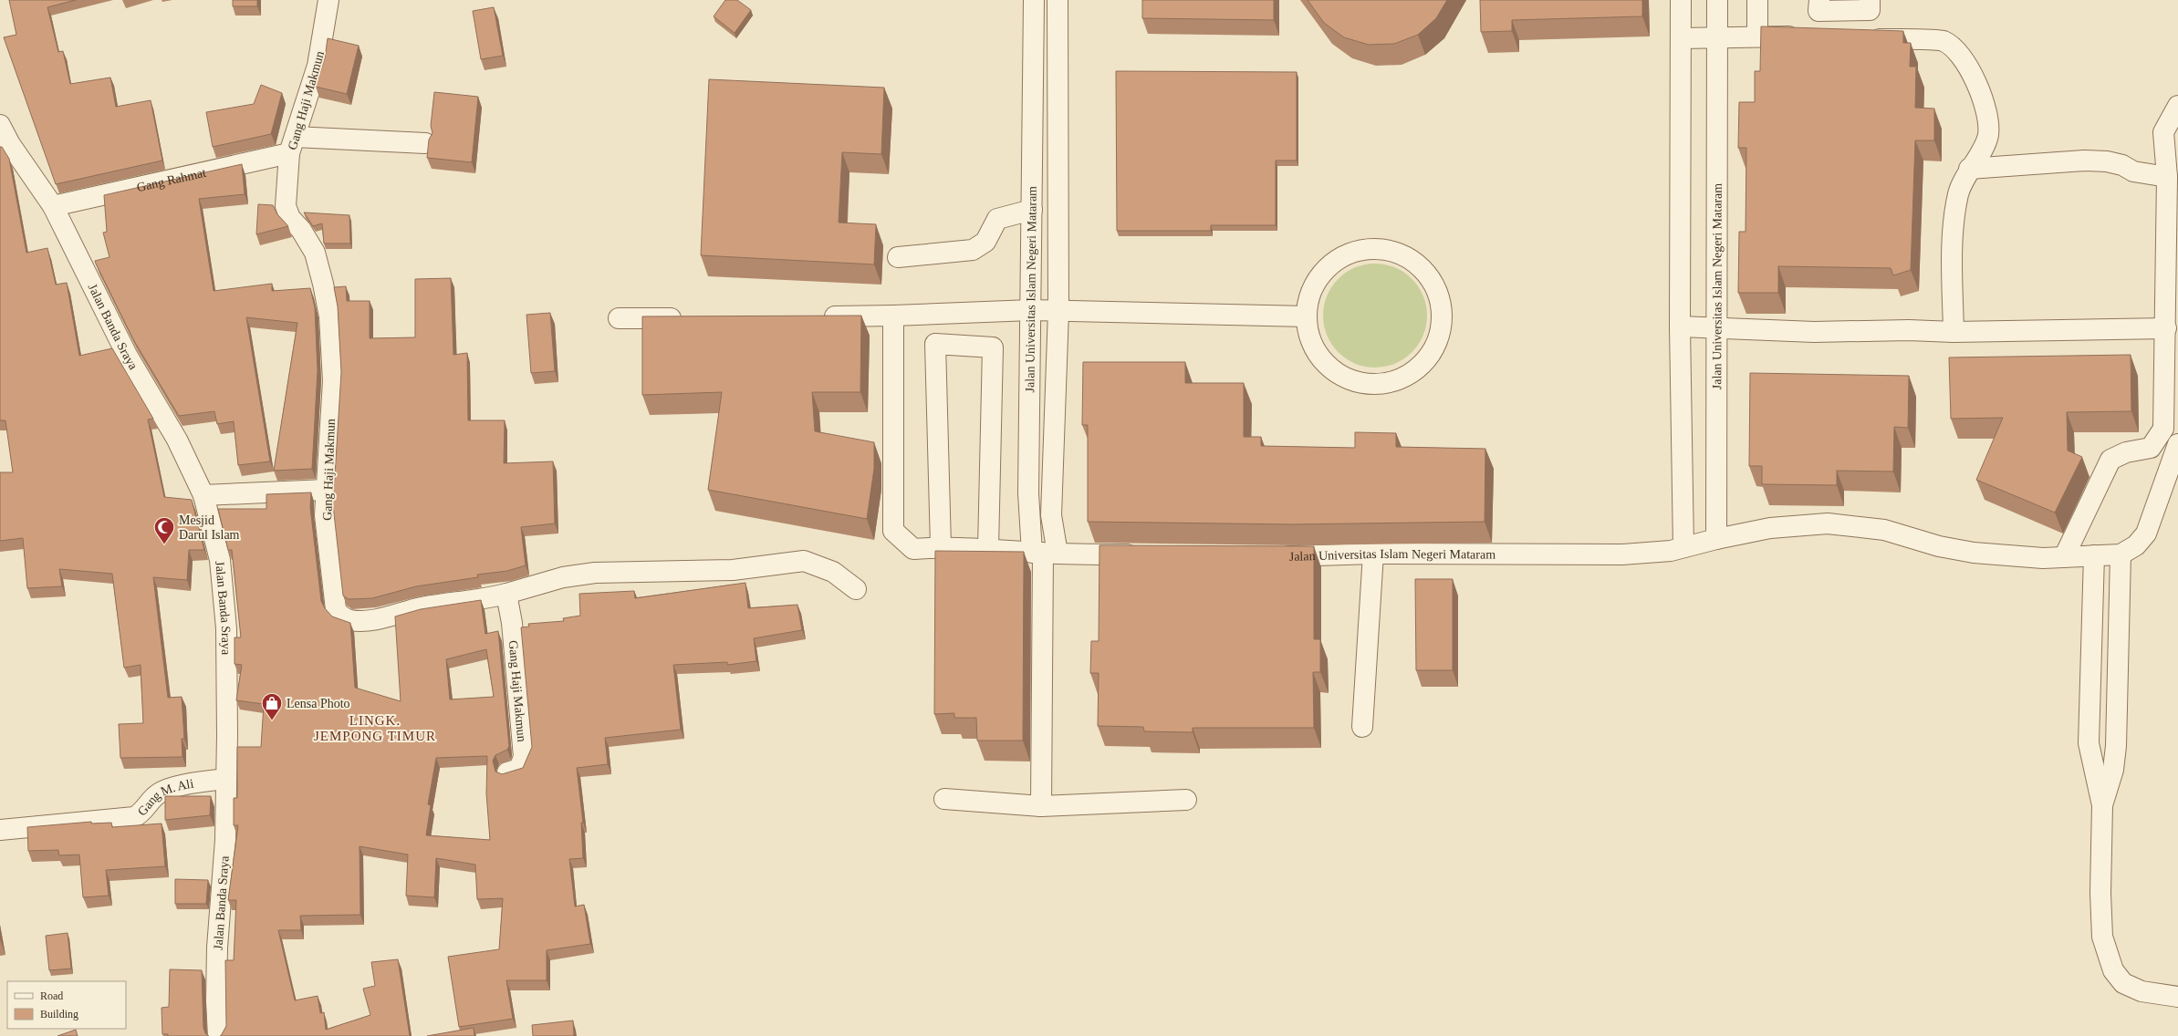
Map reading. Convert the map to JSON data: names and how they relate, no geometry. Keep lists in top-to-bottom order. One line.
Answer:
{"streets":{"street":["Gang Haji Makmun","Gang Rahmat","Jalan Universitas Islam Negeri Mataram","Jalan Banda Sraya","Gang M. Ali"]},"crossings":[["Gang Haji Makmun","Gang Rahmat"],["Gang Rahmat","Jalan Banda Sraya"],["Jalan Banda Sraya","Gang M. Ali"]],"districts":["LINGK. JEMPONG TIMUR"],"places":{"mosque":["Mesjid Darul Islam"],"shop":["Lensa Photo"]},"legend":["Road","Building"]}
